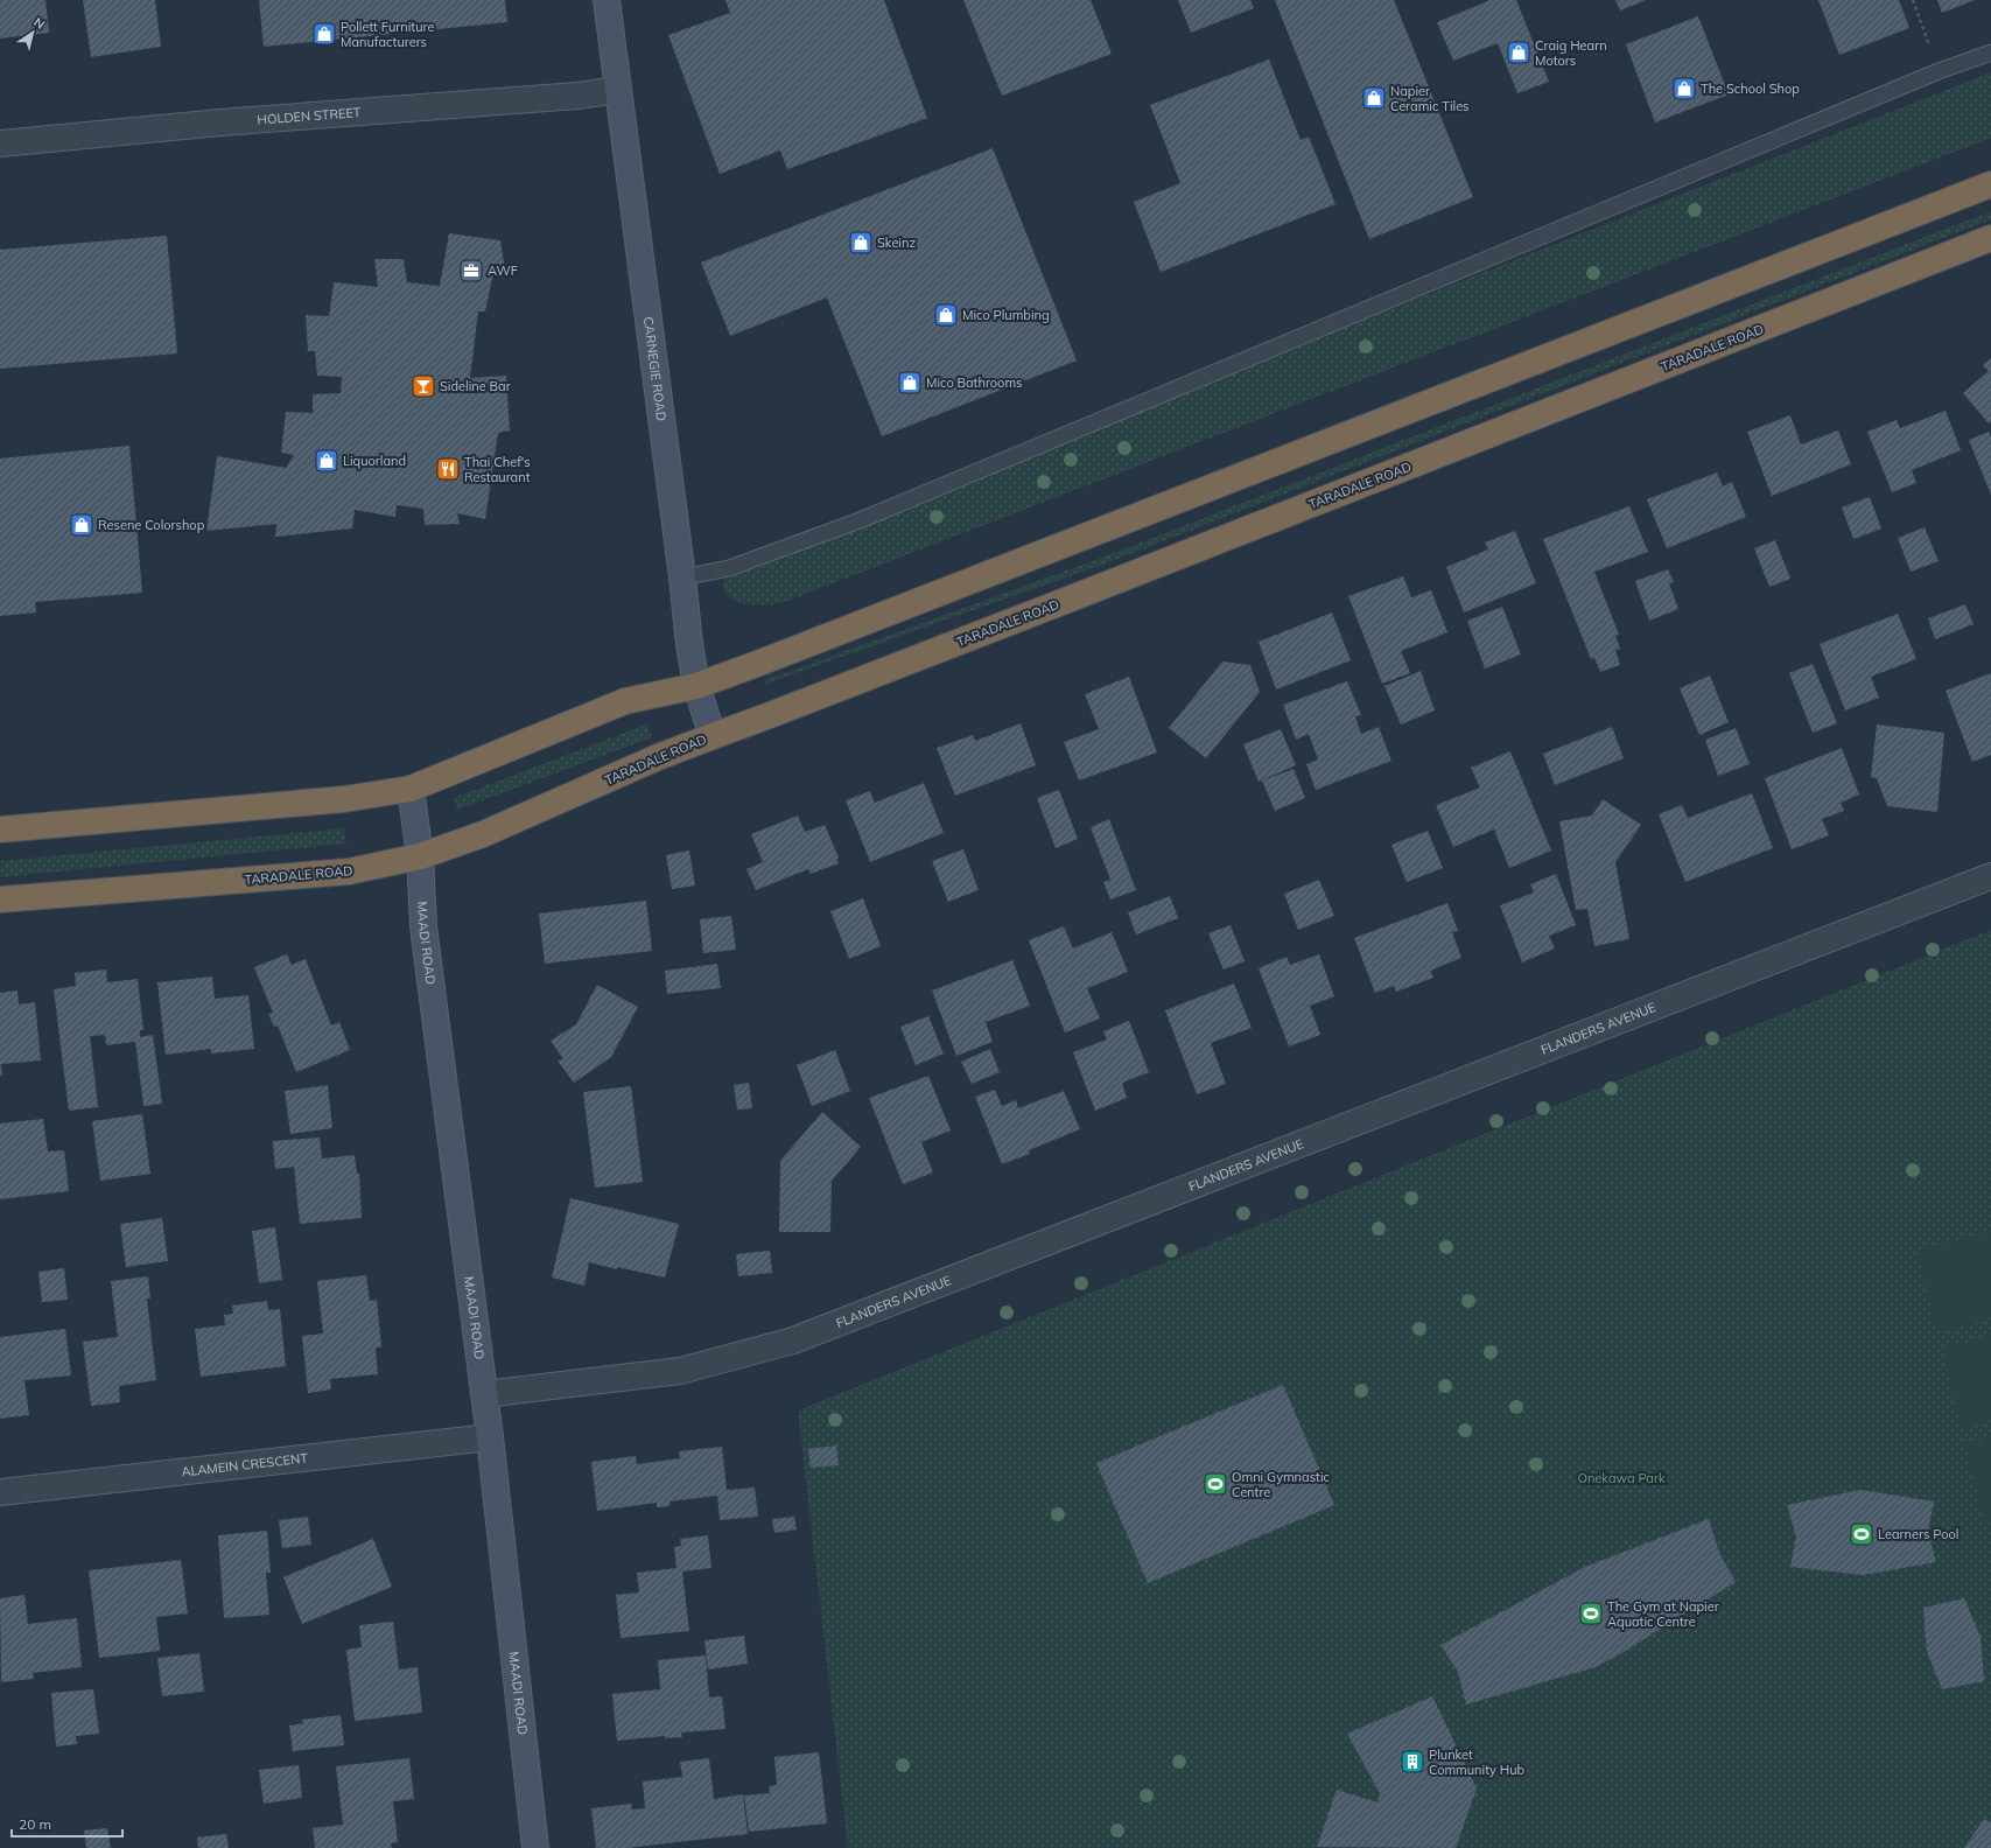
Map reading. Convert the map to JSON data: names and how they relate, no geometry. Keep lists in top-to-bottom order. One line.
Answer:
{"streets":{"highway":["TARADALE ROAD"],"main road":["CARNEGIE ROAD","MAADI ROAD"],"street":["HOLDEN STREET","FLANDERS AVENUE","ALAMEIN CRESCENT"]},"crossings":[["HOLDEN STREET","CARNEGIE ROAD"],["TARADALE ROAD","CARNEGIE ROAD"],["TARADALE ROAD","MAADI ROAD"],["MAADI ROAD","FLANDERS AVENUE"],["MAADI ROAD","ALAMEIN CRESCENT"]],"parks":["Onekawa Park"],"places":{"shop":["Pollett Furniture Manufacturers","Craig Hearn Motors","The School Shop","Napier Ceramic Tiles","Skeinz","Mico Plumbing","Mico Bathrooms","Liquorland","Resene Colorshop"],"office":["AWF"],"bar":["Sideline Bar"],"restaurant":["Thai Chef's Restaurant"],"sports":["Omni Gymnastic Centre","Learners Pool","The Gym at Napier Aquatic Centre"],"building":["Plunket Community Hub"]},"scale_bar":"20 m","north":"top right"}
